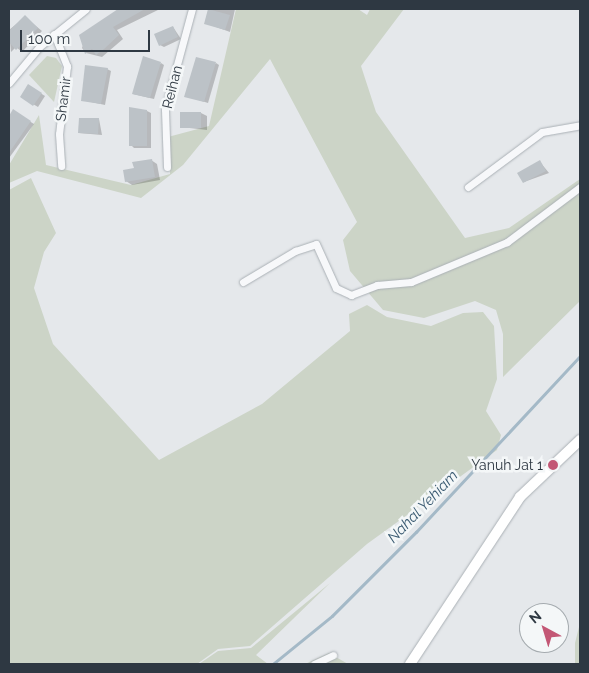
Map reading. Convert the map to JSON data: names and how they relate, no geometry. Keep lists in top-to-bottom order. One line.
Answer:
{"streets":{"street":["Reihan","Shamir"]},"water":["Nahal Yehiam"],"places":["Yanuh Jat 1"],"scale_bar":"100 m","north":"top left"}
